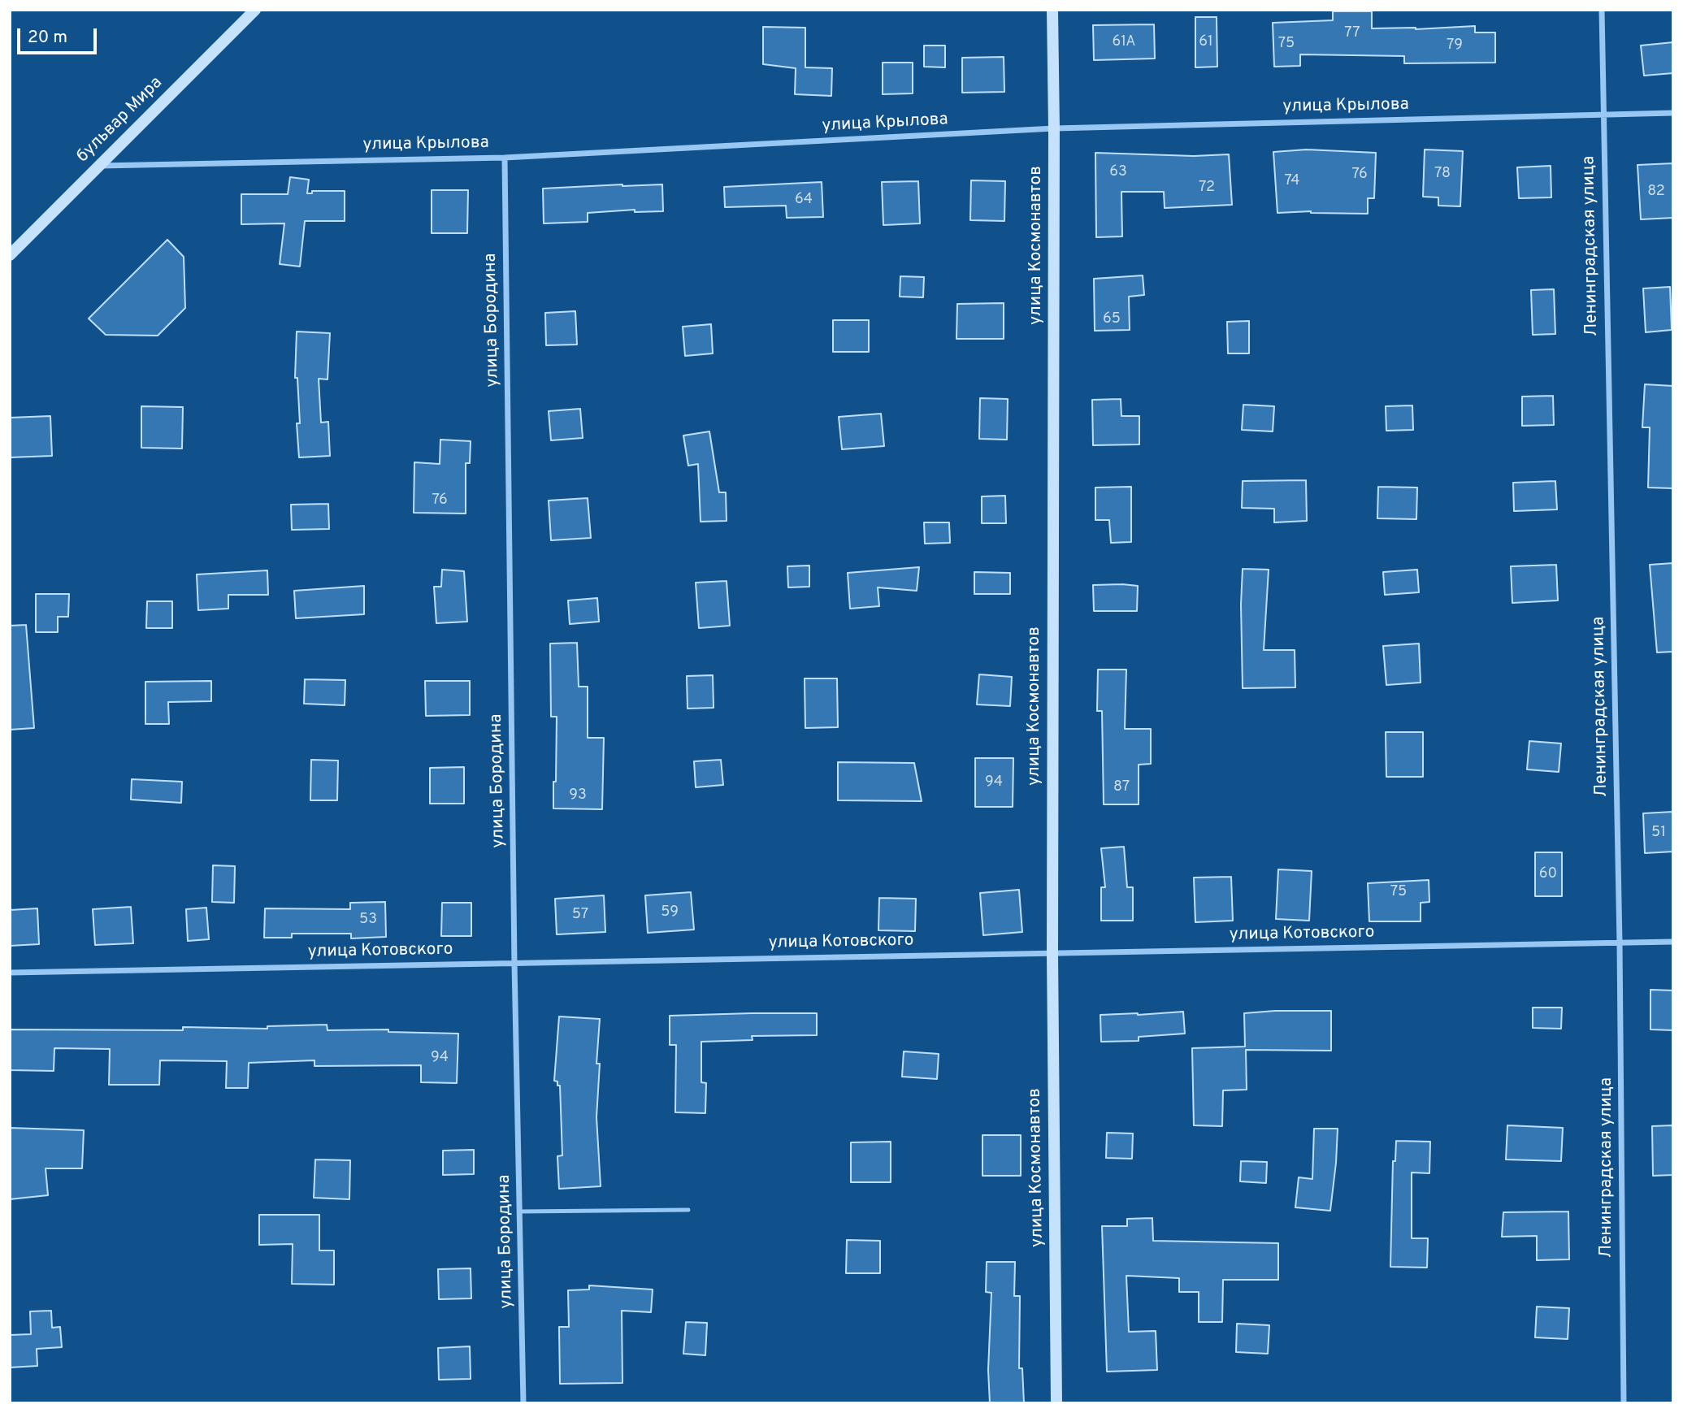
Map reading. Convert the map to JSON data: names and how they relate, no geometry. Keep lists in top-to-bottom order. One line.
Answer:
{"streets":{"street":["улица Крылова","бульвар Мира","улица Космонавтов","Ленинградская улица","улица Бородина","улица Котовского"]},"crossings":[["улица Крылова","бульвар Мира"],["улица Крылова","улица Космонавтов"],["улица Крылова","Ленинградская улица"],["улица Крылова","улица Бородина"],["улица Космонавтов","улица Котовского"],["Ленинградская улица","улица Котовского"],["улица Бородина","улица Котовского"]],"house_numbers":["77","61А","61","75","79","63","78","76","74","72","82","64","65","76","94","87","93","51","60","75","59","57","53","94"],"scale_bar":"20 m"}
